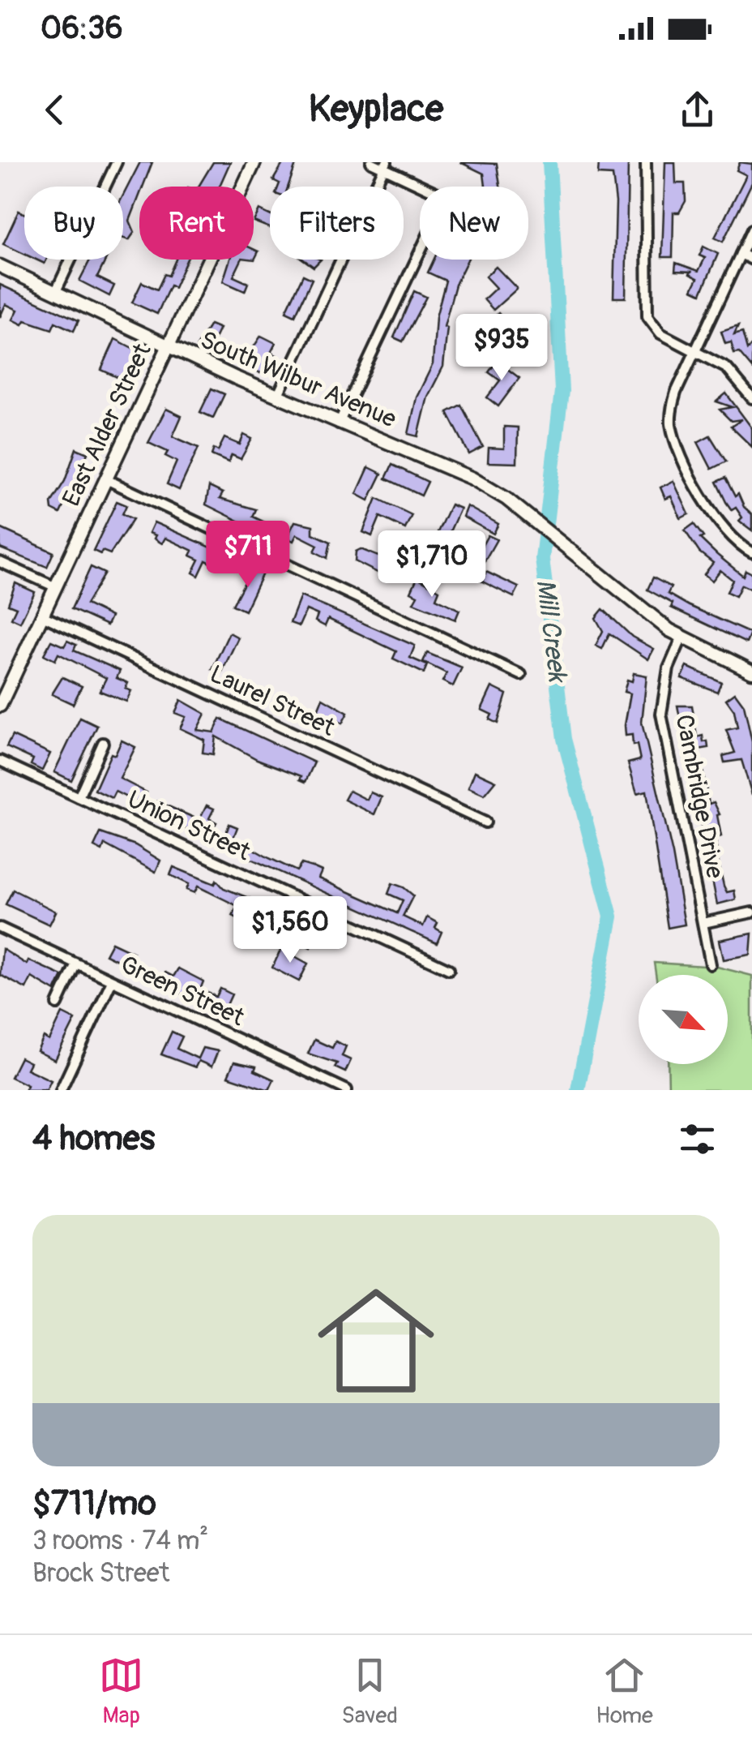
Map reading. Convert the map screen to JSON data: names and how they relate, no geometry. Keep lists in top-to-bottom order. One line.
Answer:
{"streets":{"main road":["South Wilbur Avenue","East Alder Street"],"street":["Laurel Street","Cambridge Drive","Union Street","Green Street"]},"crossings":[["South Wilbur Avenue","East Alder Street"],["South Wilbur Avenue","Cambridge Drive"],["East Alder Street","Laurel Street"]],"water":["Mill Creek"],"north":"bottom right","page":{"status":"06:36","header":"Keyplace","chip":["Buy","Rent","Filters","New"],"price":["$935","$711","$1,710","$1,560"],"heading":"4 homes","list":[{"name":"$711/mo","note":"3 rooms · 74 m² · Brock Street"}],"tabs":["Map","Saved","Home"]}}
